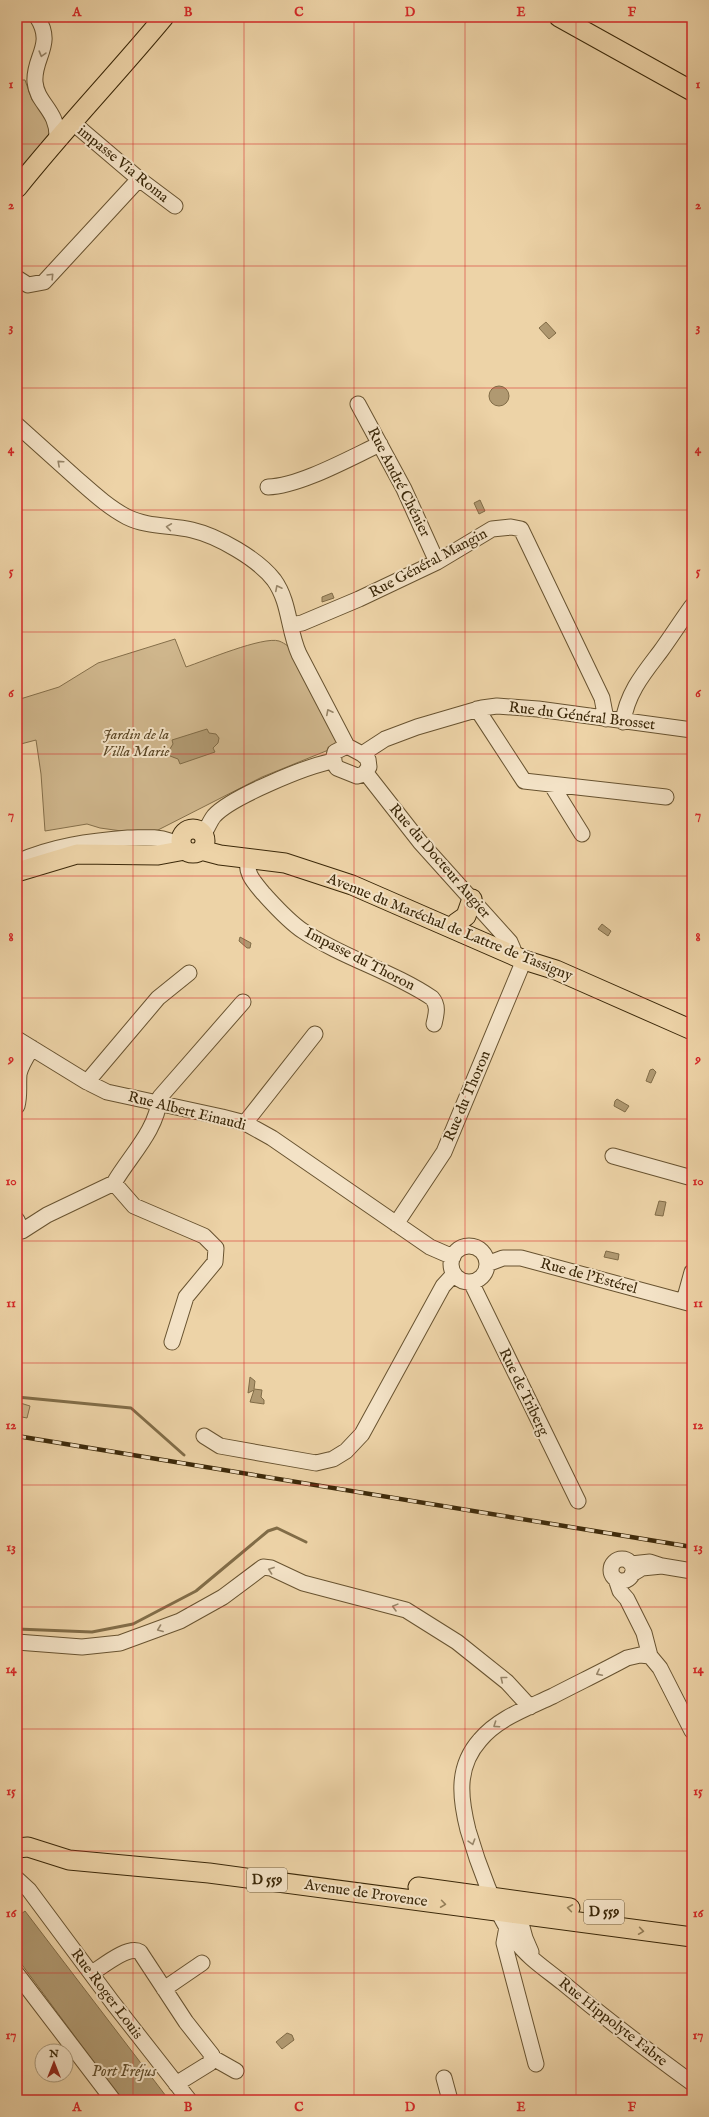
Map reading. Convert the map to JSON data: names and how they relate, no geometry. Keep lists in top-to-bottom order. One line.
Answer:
{"streets":{"main road":["Avenue du Maréchal de Lattre de Tassigny","D 559","Avenue de Provence"],"street":["impasse Via Roma","Rue André Chénier","Rue Général Mangin","Rue du Général Brosset","Rue du Docteur Augier","Impasse du Thoron","Rue du Thoron","Rue Albert Einaudi","Rue de l'Estérel","Rue de Triberg","Rue Roger Louis","Rue Hippolyte Fabre"]},"crossings":[["Rue André Chénier","Rue Général Mangin"],["Rue Général Mangin","Rue du Général Brosset"],["Rue du Général Brosset","Rue du Docteur Augier"],["Rue du Docteur Augier","Avenue du Maréchal de Lattre de Tassigny"],["Rue du Docteur Augier","Rue du Thoron"],["Avenue du Maréchal de Lattre de Tassigny","Impasse du Thoron"],["Avenue du Maréchal de Lattre de Tassigny","Rue du Thoron"],["Rue du Thoron","Rue Albert Einaudi"],["Rue Albert Einaudi","Rue de l'Estérel"],["Rue Albert Einaudi","Rue de Triberg"],["Rue de l'Estérel","Rue de Triberg"],["Avenue de Provence","Rue Hippolyte Fabre"]],"one_way":["Rue Hippolyte Fabre"],"water":["Port Fréjus"],"parks":["Jardin de la Villa Marie"],"north":"top","grid":{"columns":["A","B","C","D","E","F"],"rows":["1","2","3","4","5","6","7","8","9","10","11","12","13","14","15","16","17"]}}
